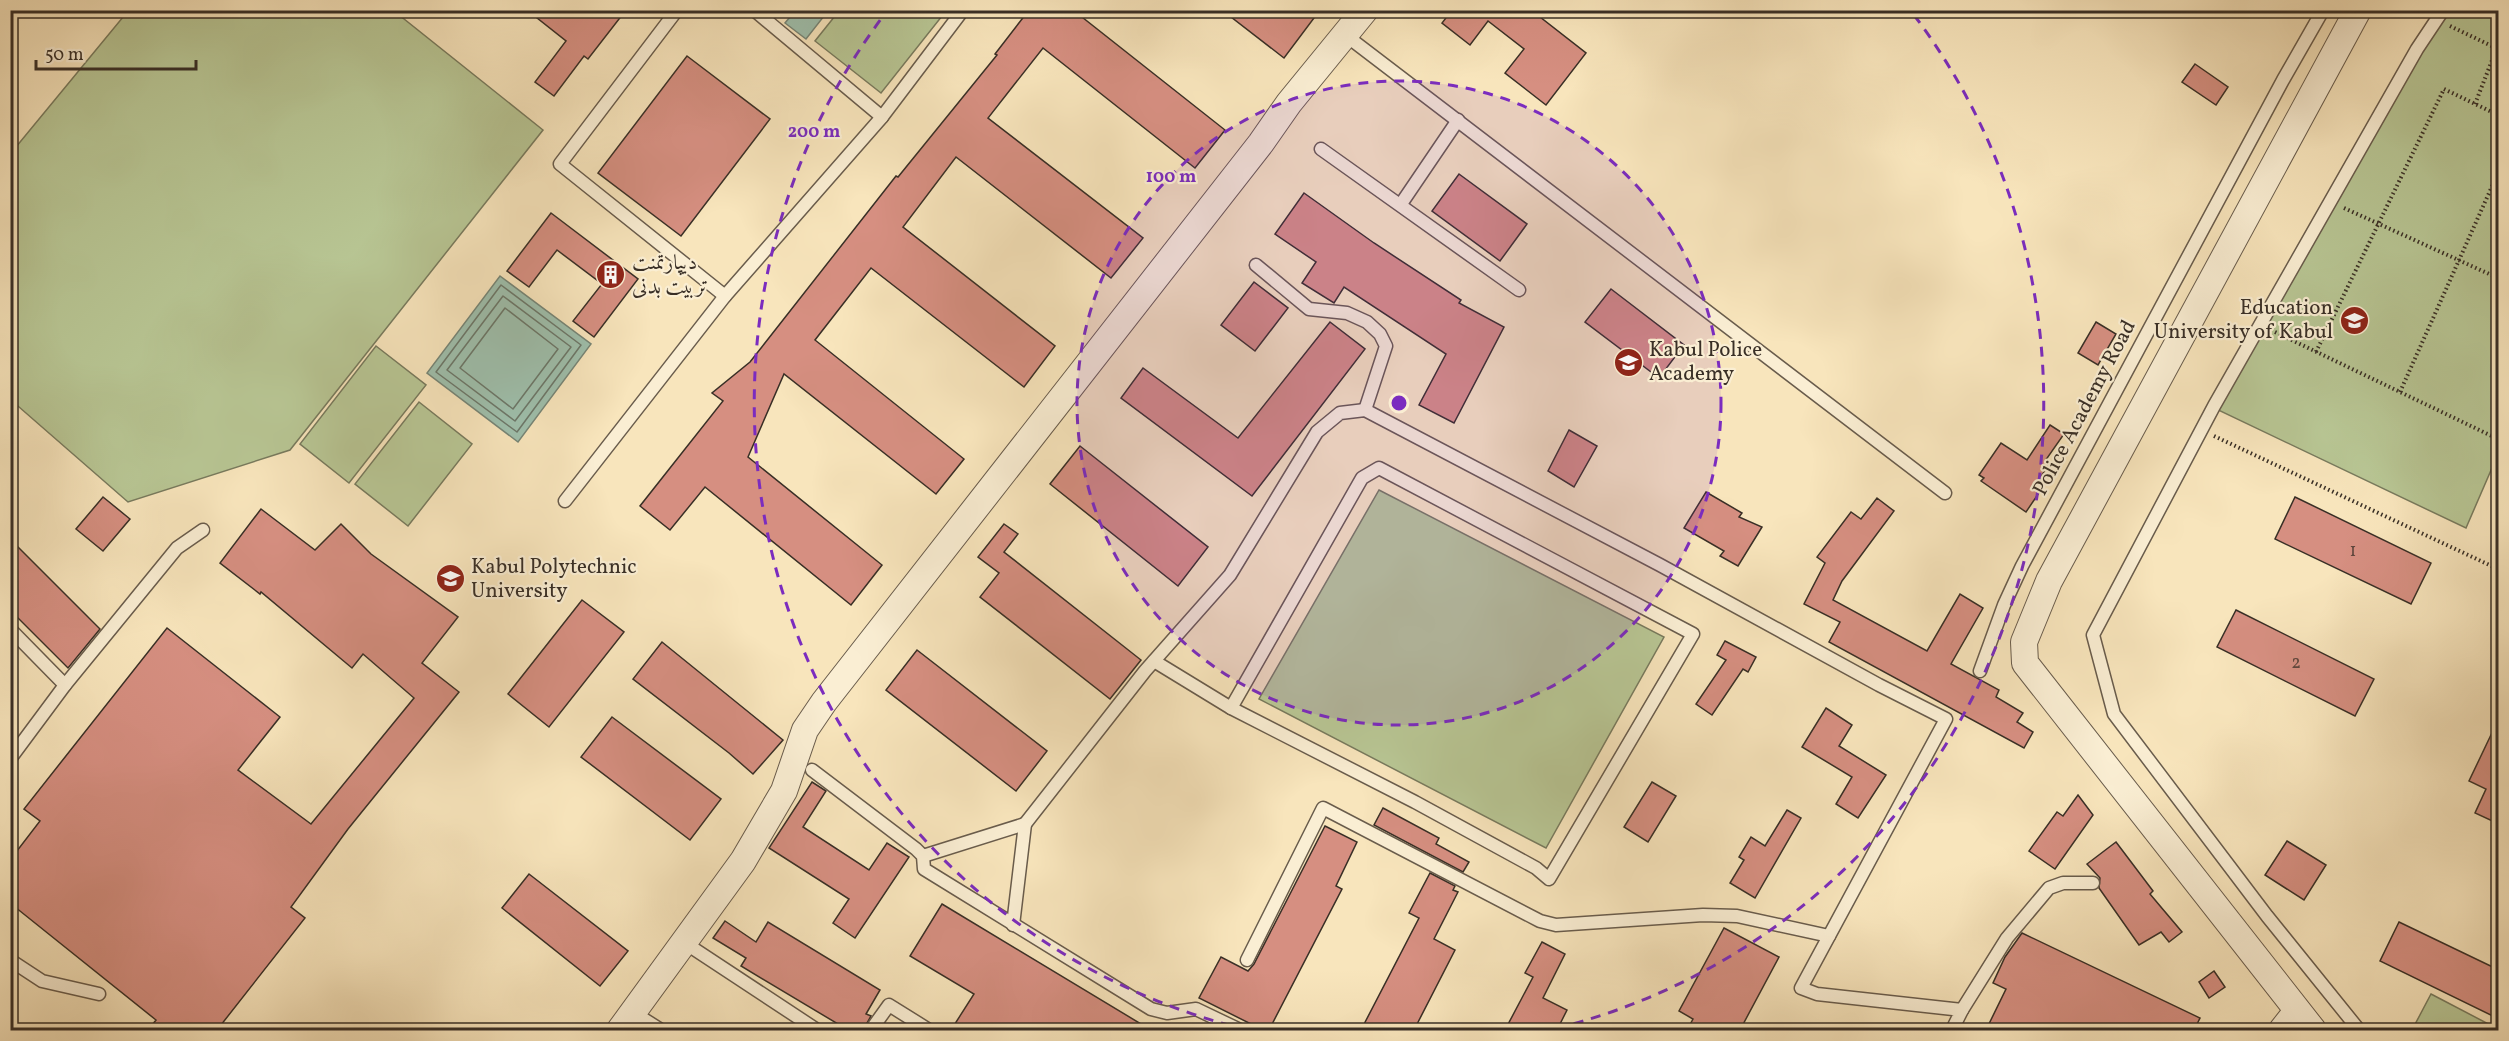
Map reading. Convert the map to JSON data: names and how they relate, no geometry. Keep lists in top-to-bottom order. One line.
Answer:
{"streets":{"lane":["Police Academy Road"]},"places":{"building":["دیپارتمنت تربیت بدنی"],"school or university":["Education University of Kabul","Kabul Police Academy","Kabul Polytechnic University"]},"house_numbers":["1","2"],"scale_bar":"50 m","rings":["200 m","100 m"]}
